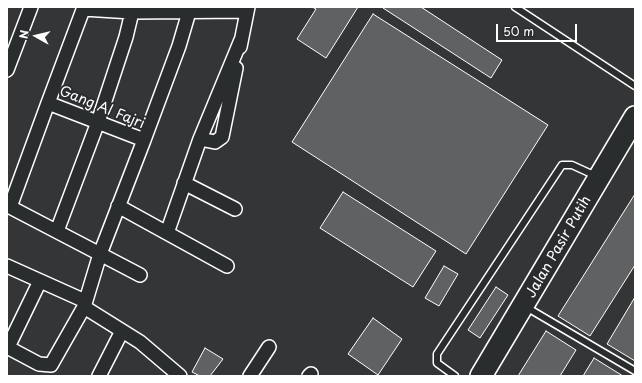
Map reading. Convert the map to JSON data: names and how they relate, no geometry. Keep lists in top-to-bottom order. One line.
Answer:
{"streets":{"highway":["Jalan Pasir Putih"],"street":["Gang Al Fajri"]},"scale_bar":"50 m","north":"left"}
